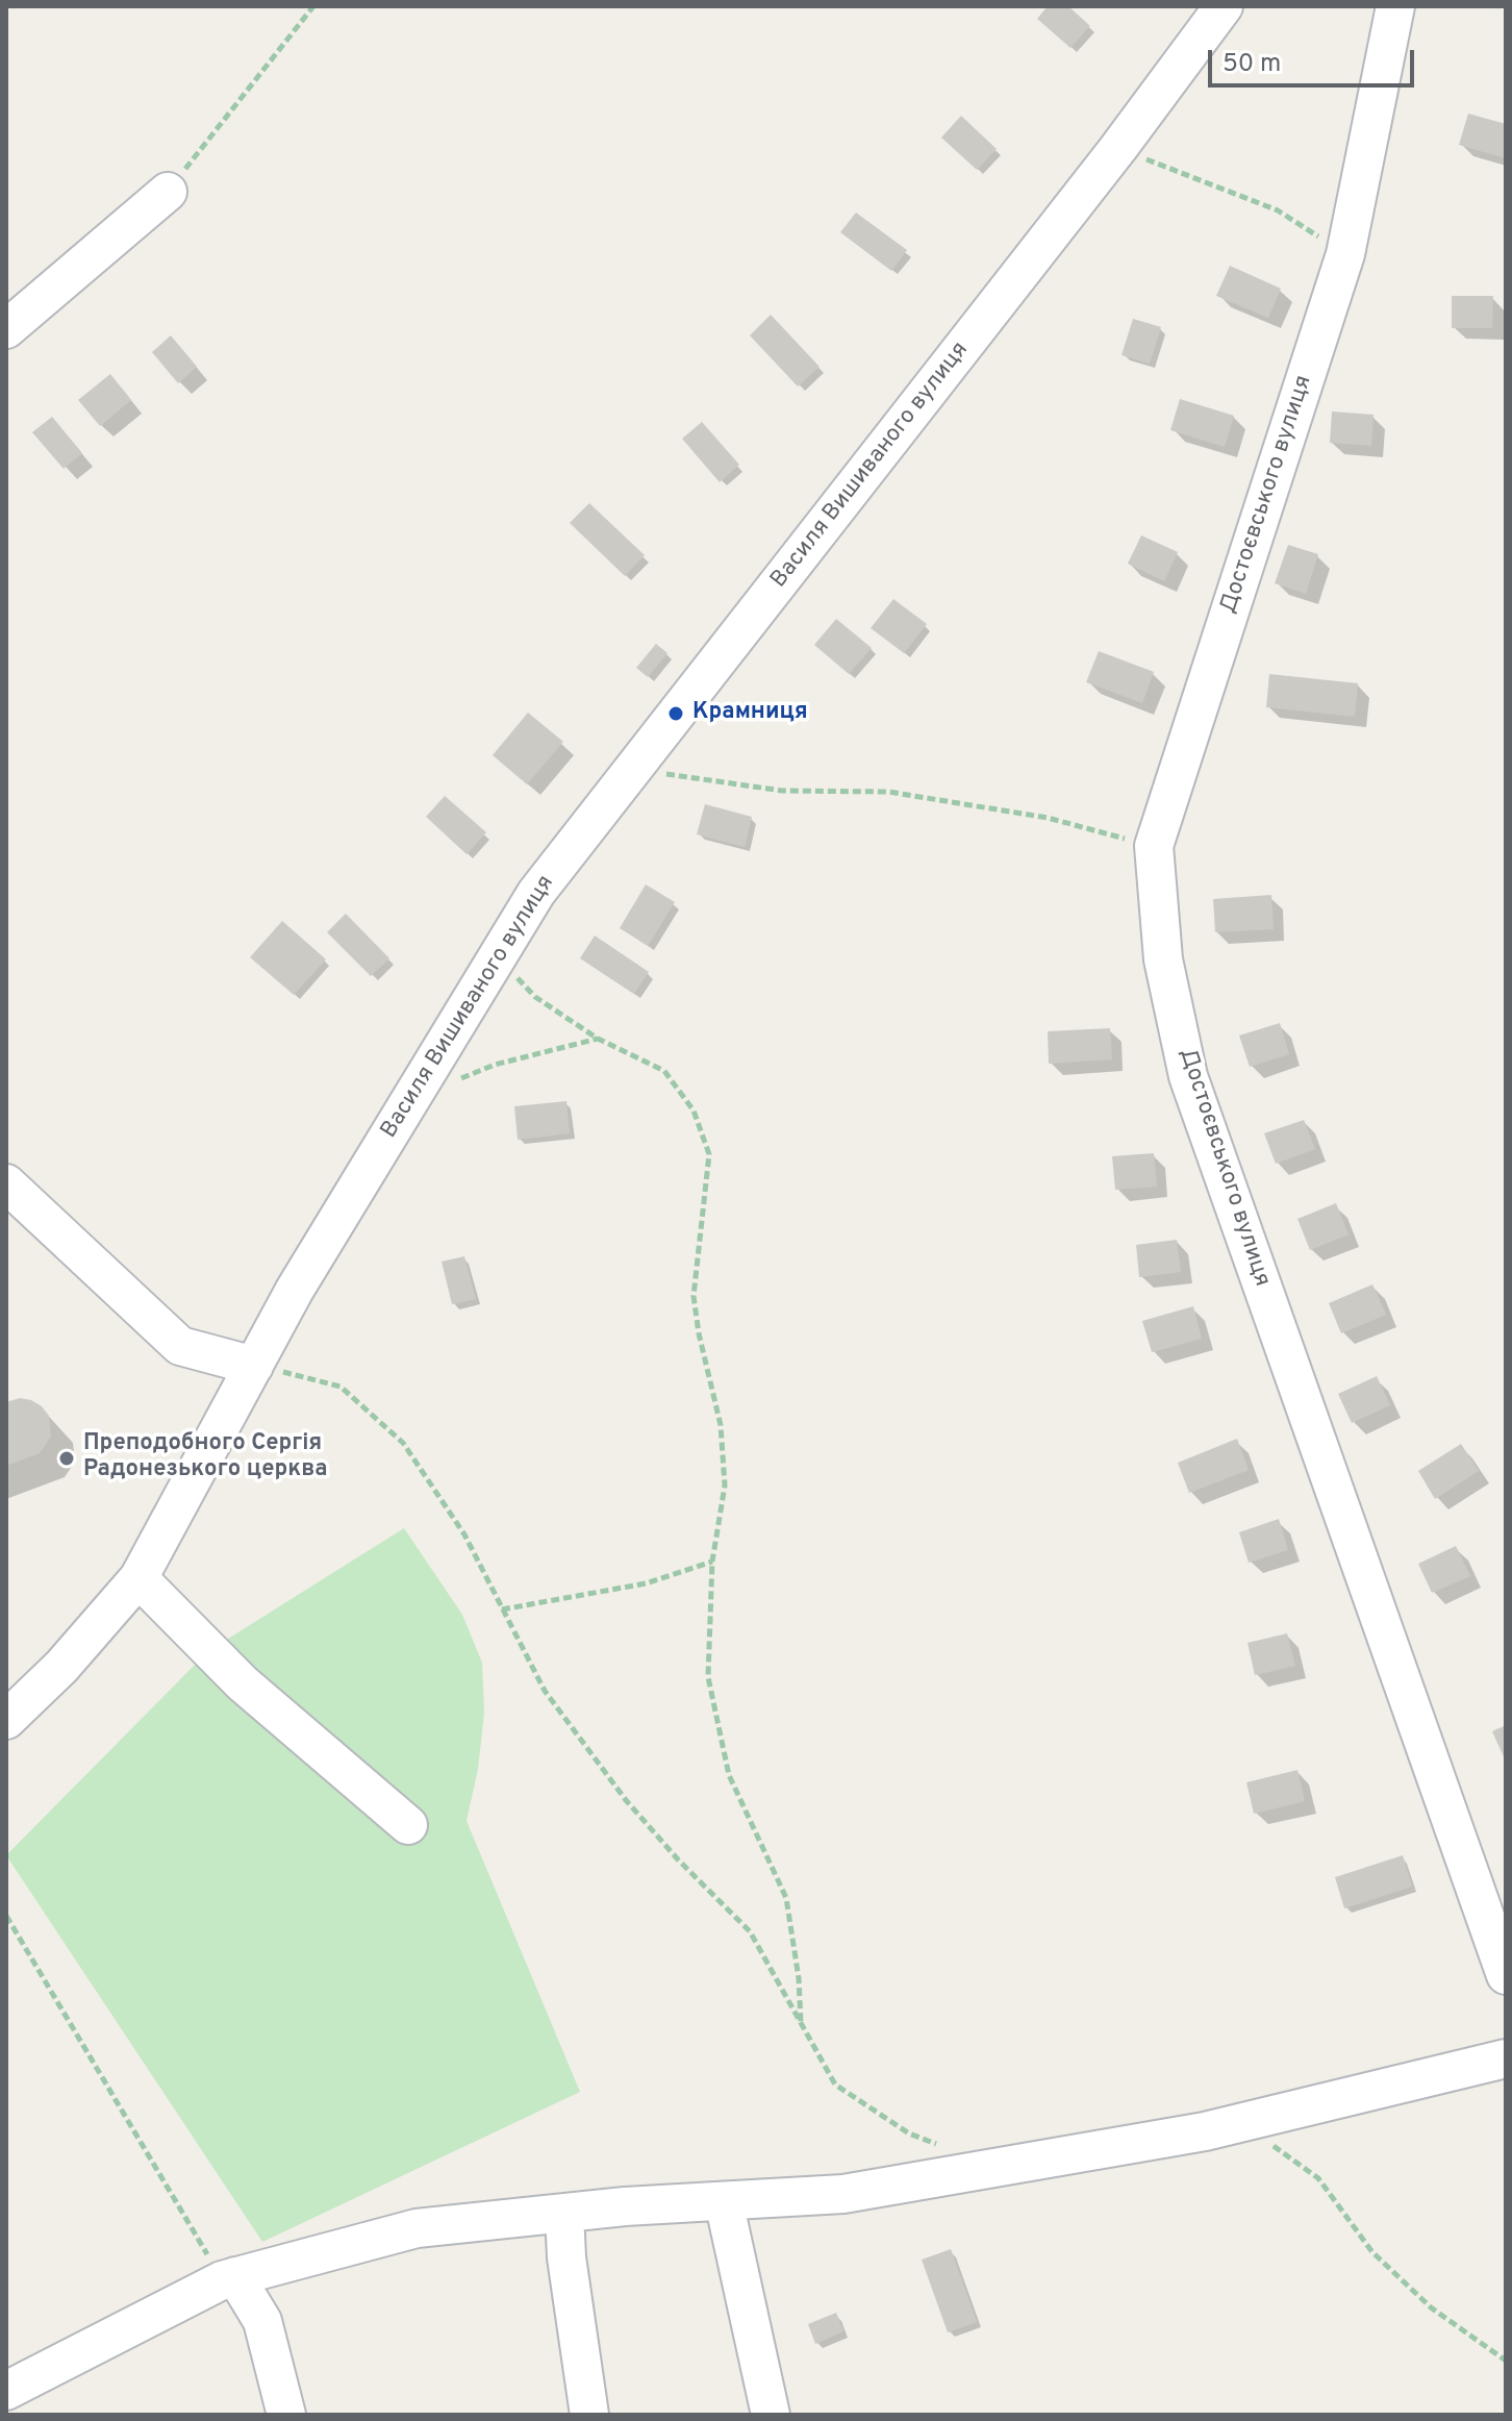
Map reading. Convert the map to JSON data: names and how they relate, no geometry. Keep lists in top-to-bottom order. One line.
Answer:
{"streets":{"street":["Василя Вишиваного вулиця","Достоєвського вулиця"]},"places":["Крамниця","Преподобного Сергія Радонезького церква"],"scale_bar":"50 m"}
